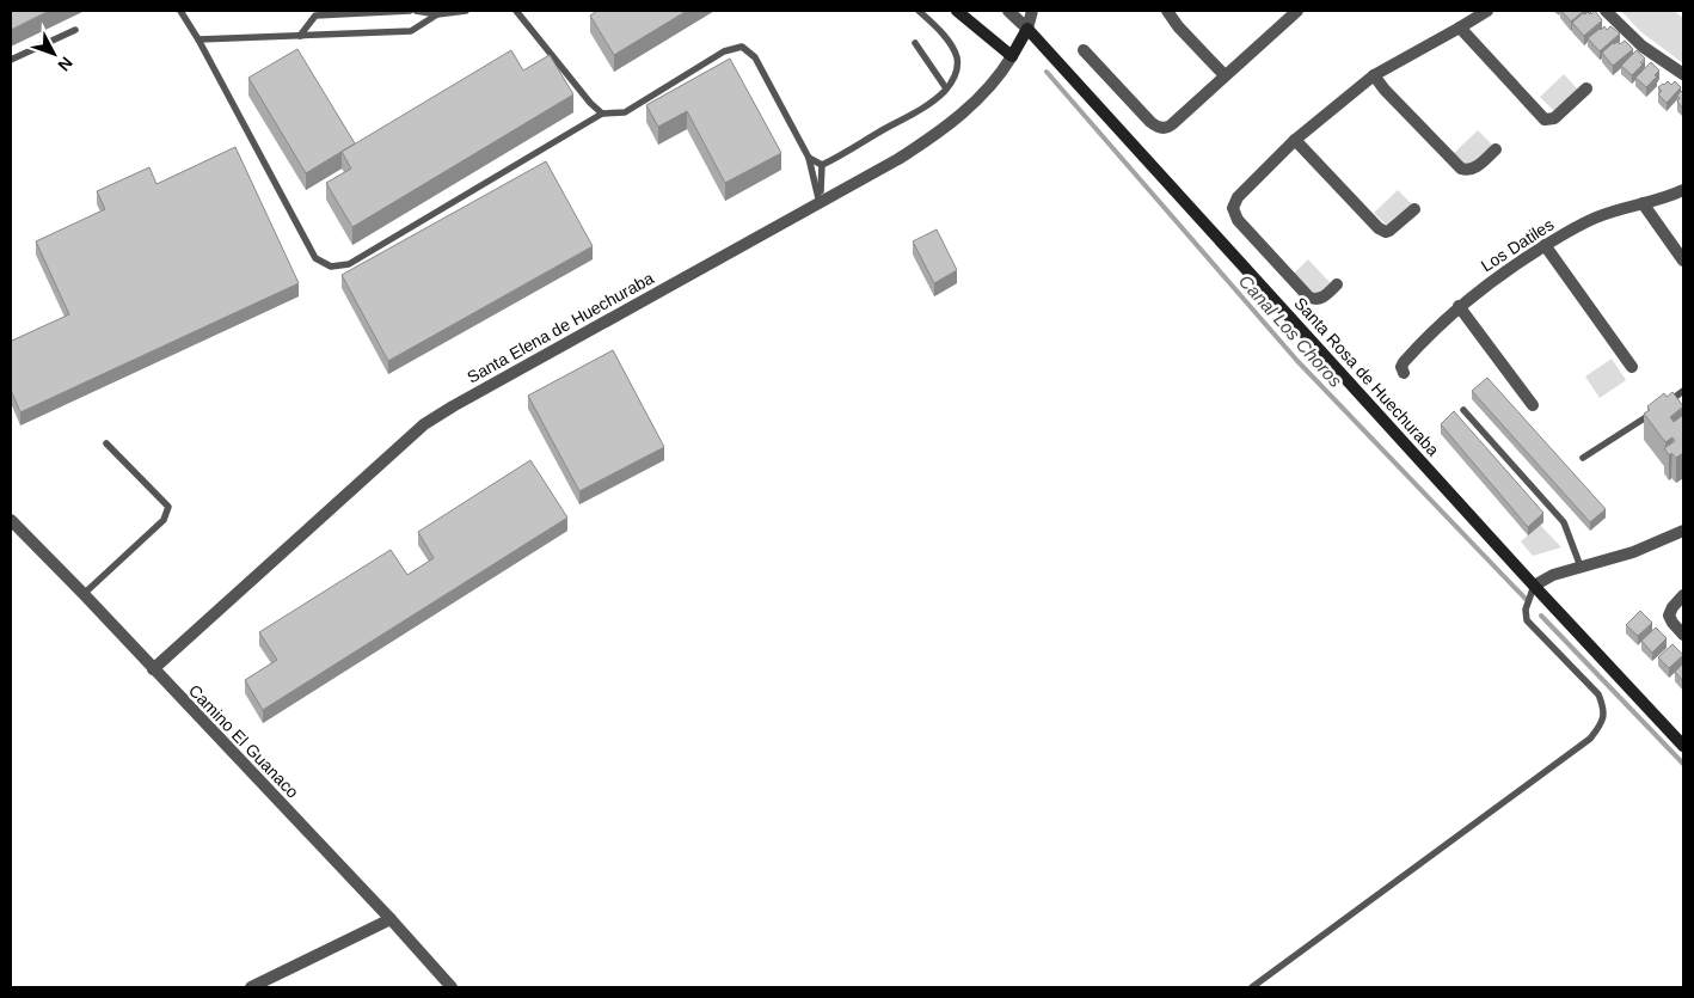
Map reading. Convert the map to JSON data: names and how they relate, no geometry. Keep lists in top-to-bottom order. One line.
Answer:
{"streets":{"street":["Los Datiles","Santa Elena de Huechuraba","Santa Rosa de Huechuraba","Camino El Guanaco"]},"crossings":[["Santa Elena de Huechuraba","Camino El Guanaco"]],"water":["Canal Los Choros"],"north":"bottom right"}
